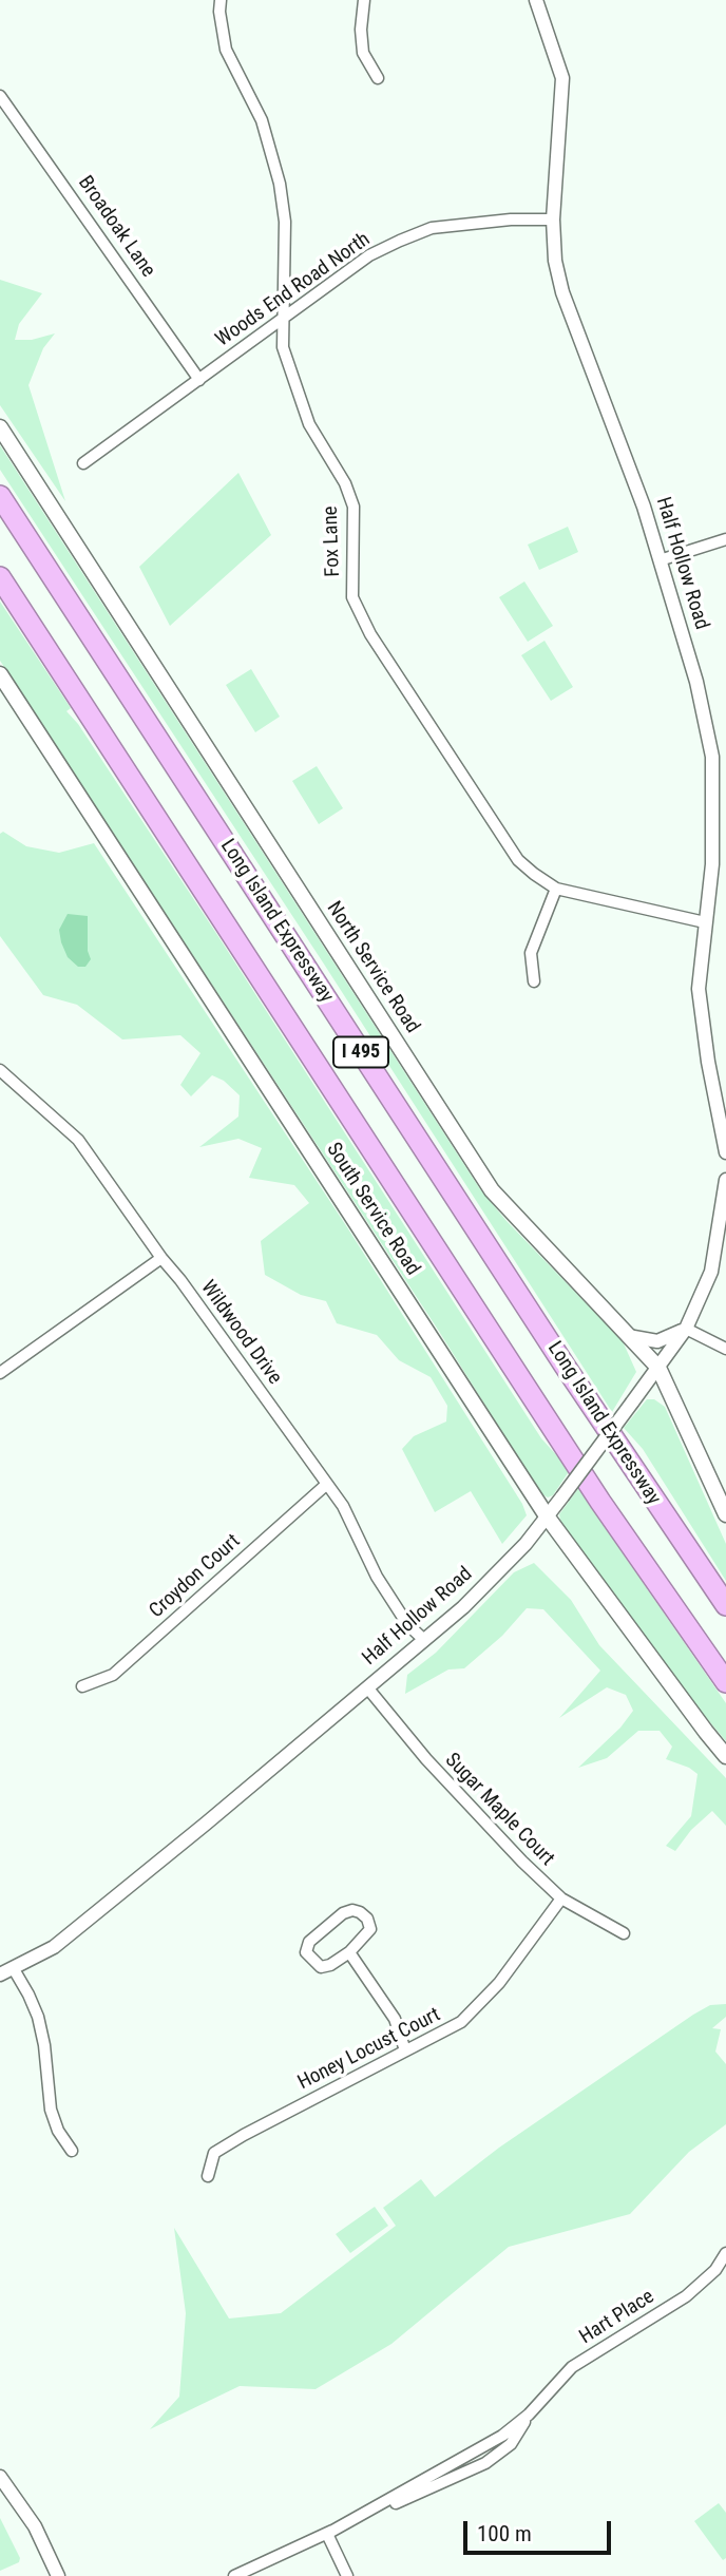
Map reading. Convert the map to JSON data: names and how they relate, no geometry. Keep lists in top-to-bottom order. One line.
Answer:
{"streets":{"highway":["Long Island Expressway","I 495"],"main road":["North Service Road","South Service Road"],"street":["Broadoak Lane","Woods End Road North","Fox Lane","Half Hollow Road","Wildwood Drive","Croydon Court","Sugar Maple Court","Honey Locust Court","Hart Place"]},"crossings":[["Broadoak Lane","Woods End Road North"],["Woods End Road North","Fox Lane"],["Woods End Road North","Half Hollow Road"],["Fox Lane","Half Hollow Road"],["Half Hollow Road","North Service Road"],["Half Hollow Road","South Service Road"],["Half Hollow Road","Wildwood Drive"],["Half Hollow Road","Sugar Maple Court"],["Wildwood Drive","Croydon Court"],["Sugar Maple Court","Honey Locust Court"]],"scale_bar":"100 m"}
